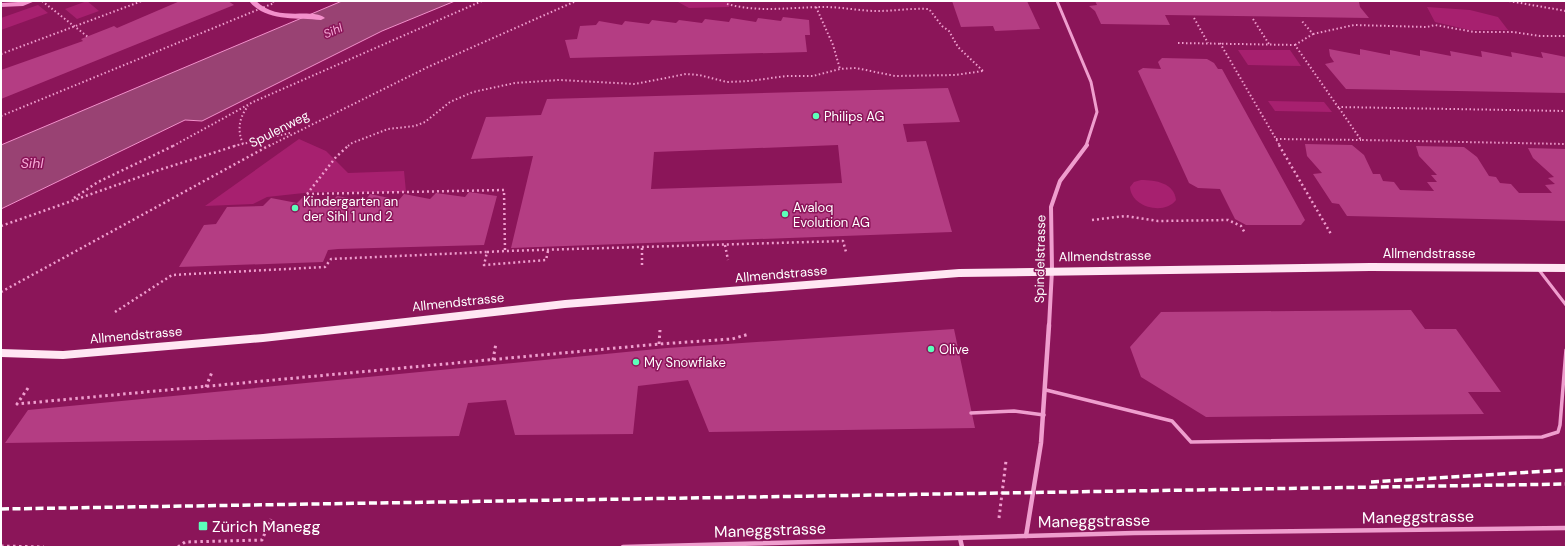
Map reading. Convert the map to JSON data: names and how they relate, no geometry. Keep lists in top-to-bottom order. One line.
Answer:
{"streets":{"main road":["Allmendstrasse"],"street":["Spindelstrasse","Maneggstrasse"],"path":["Spulenweg"]},"crossings":[["Allmendstrasse","Spindelstrasse"],["Spindelstrasse","Maneggstrasse"]],"water":["Sihl"],"places":{"other":["Philips AG","Kindergarten an der Sihl 1 und 2","Avaloq Evolution AG","Olive","My Snowflake"],"transit":["Zürich Manegg"]}}
